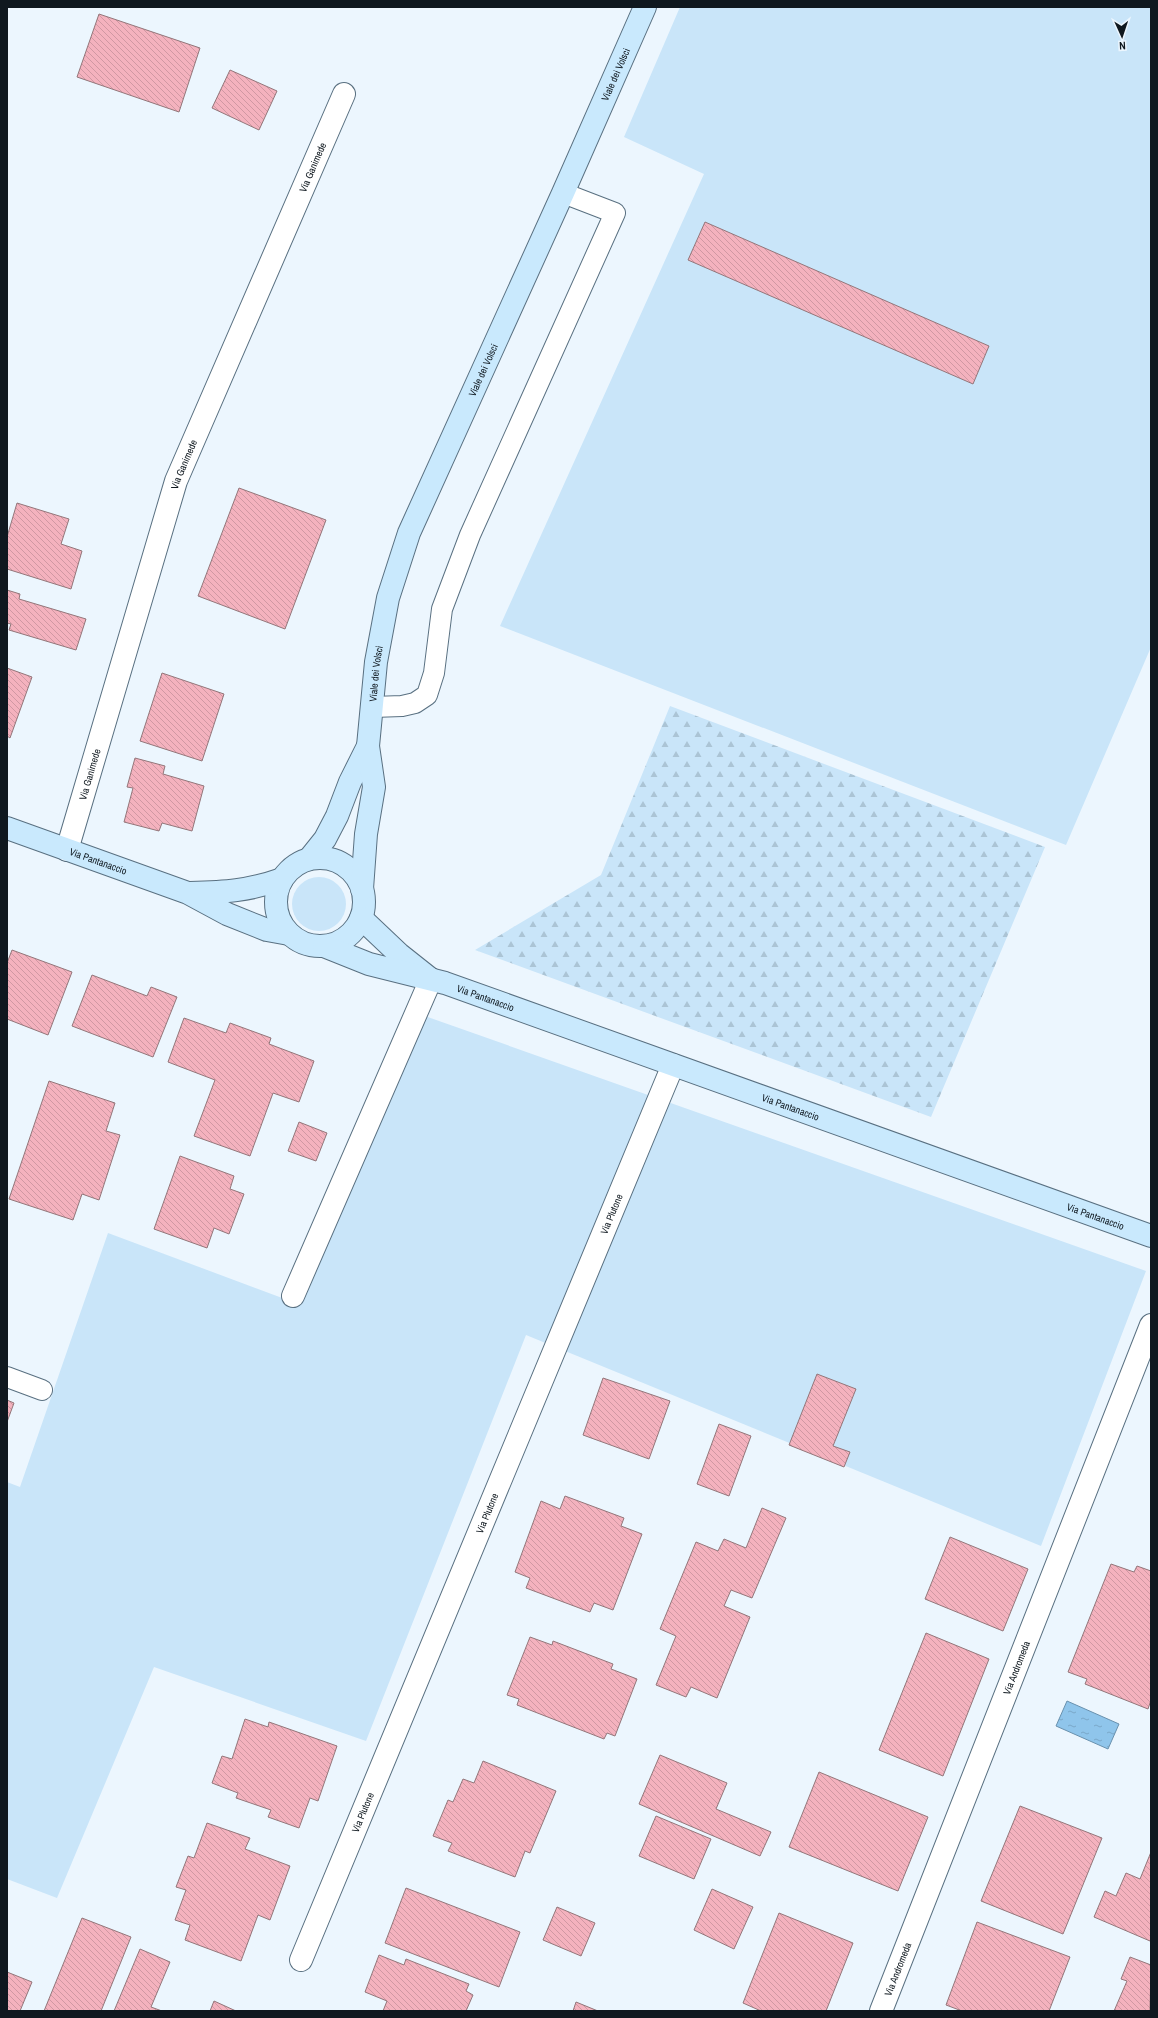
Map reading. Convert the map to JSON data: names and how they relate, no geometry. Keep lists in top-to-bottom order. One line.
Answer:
{"streets":{"street":["Viale dei Volsci","Via Ganimede","Via Pantanaccio","Via Plutone","Via Andromeda"]},"crossings":[["Viale dei Volsci","Via Pantanaccio"],["Via Ganimede","Via Pantanaccio"],["Via Pantanaccio","Via Plutone"]],"north":"bottom"}
